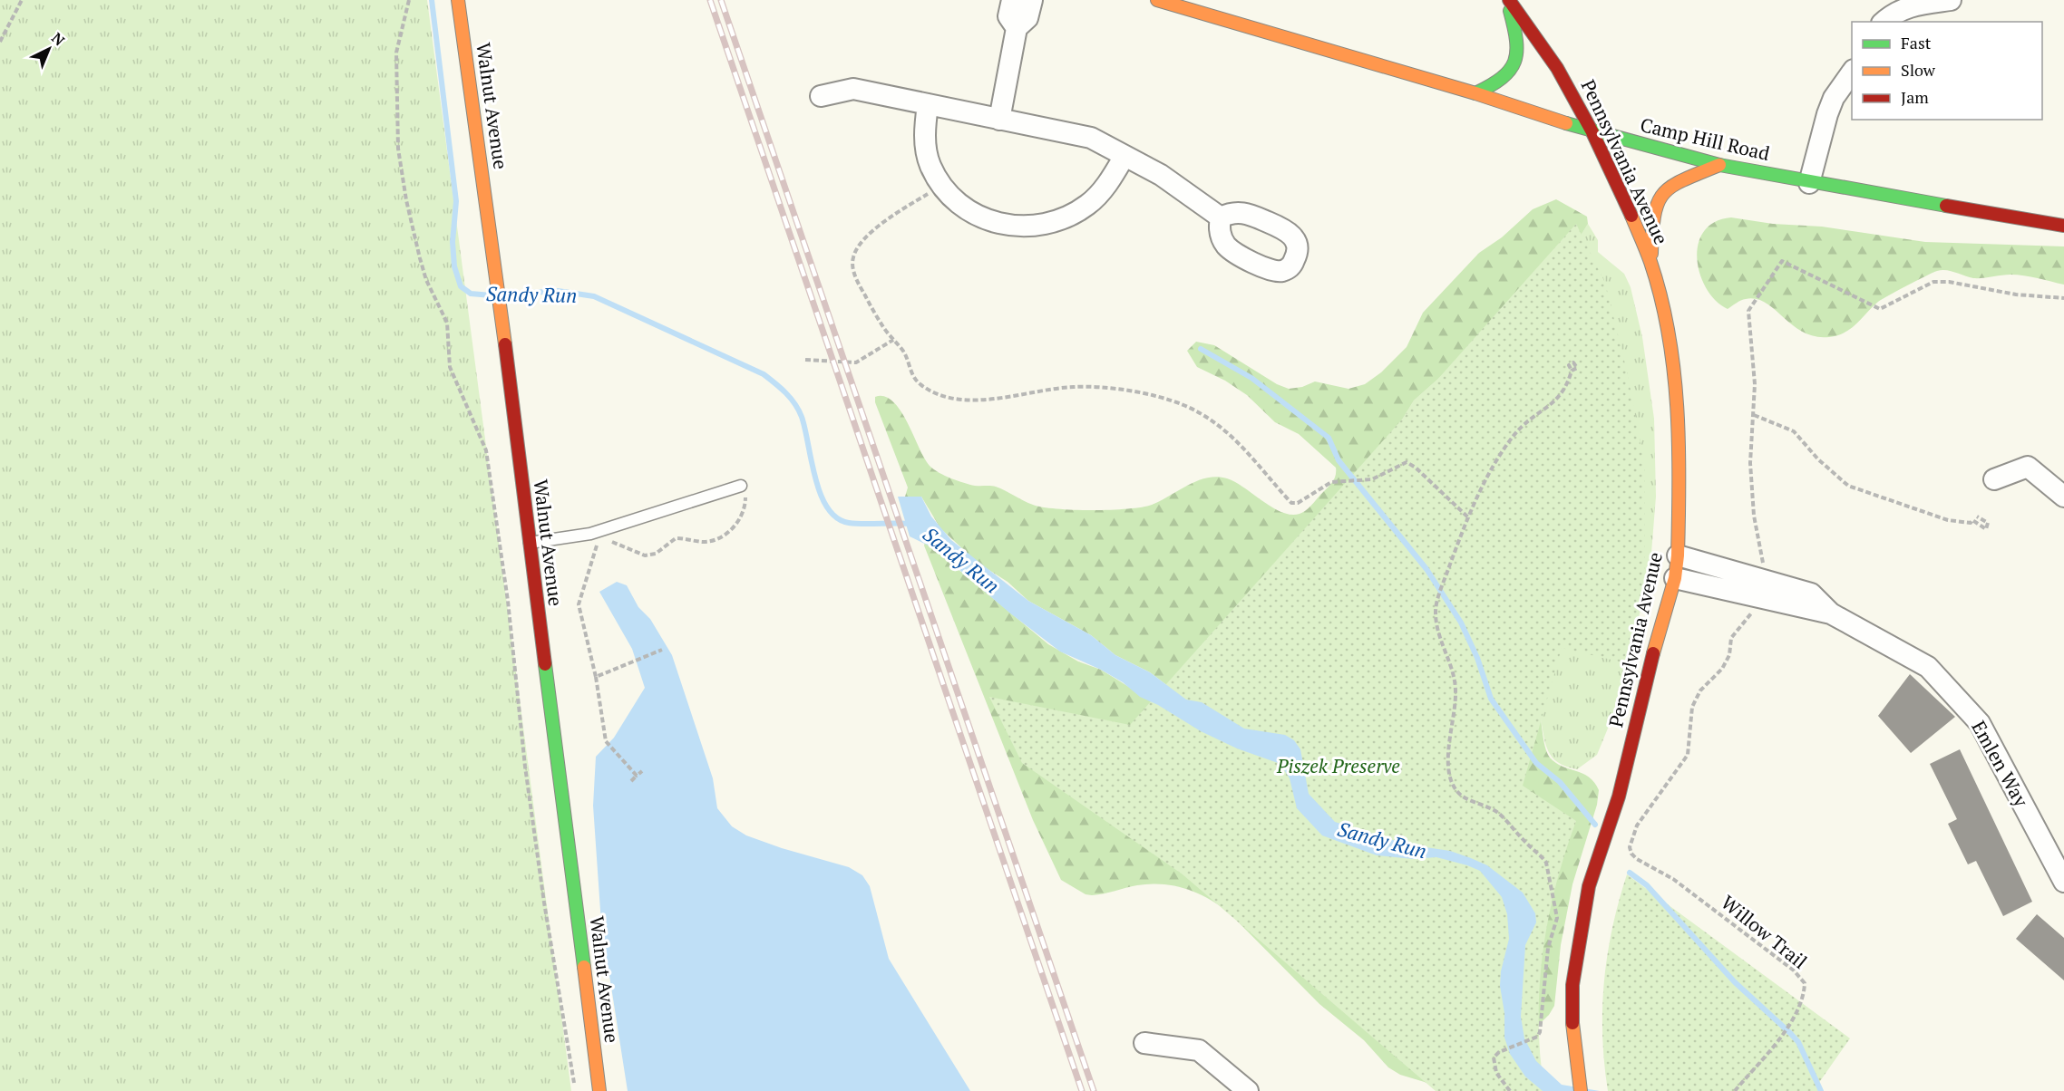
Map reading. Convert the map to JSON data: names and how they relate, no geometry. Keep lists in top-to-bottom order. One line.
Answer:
{"streets":{"street":["Walnut Avenue","Camp Hill Road","Pennsylvania Avenue","Emlen Way"],"path":["Willow Trail"]},"crossings":[["Camp Hill Road","Pennsylvania Avenue"],["Pennsylvania Avenue","Emlen Way"],["Emlen Way","Willow Trail"]],"water":["Sandy Run"],"parks":["Piszek Preserve"],"legend":["Fast","Slow","Jam"],"north":"top right"}
